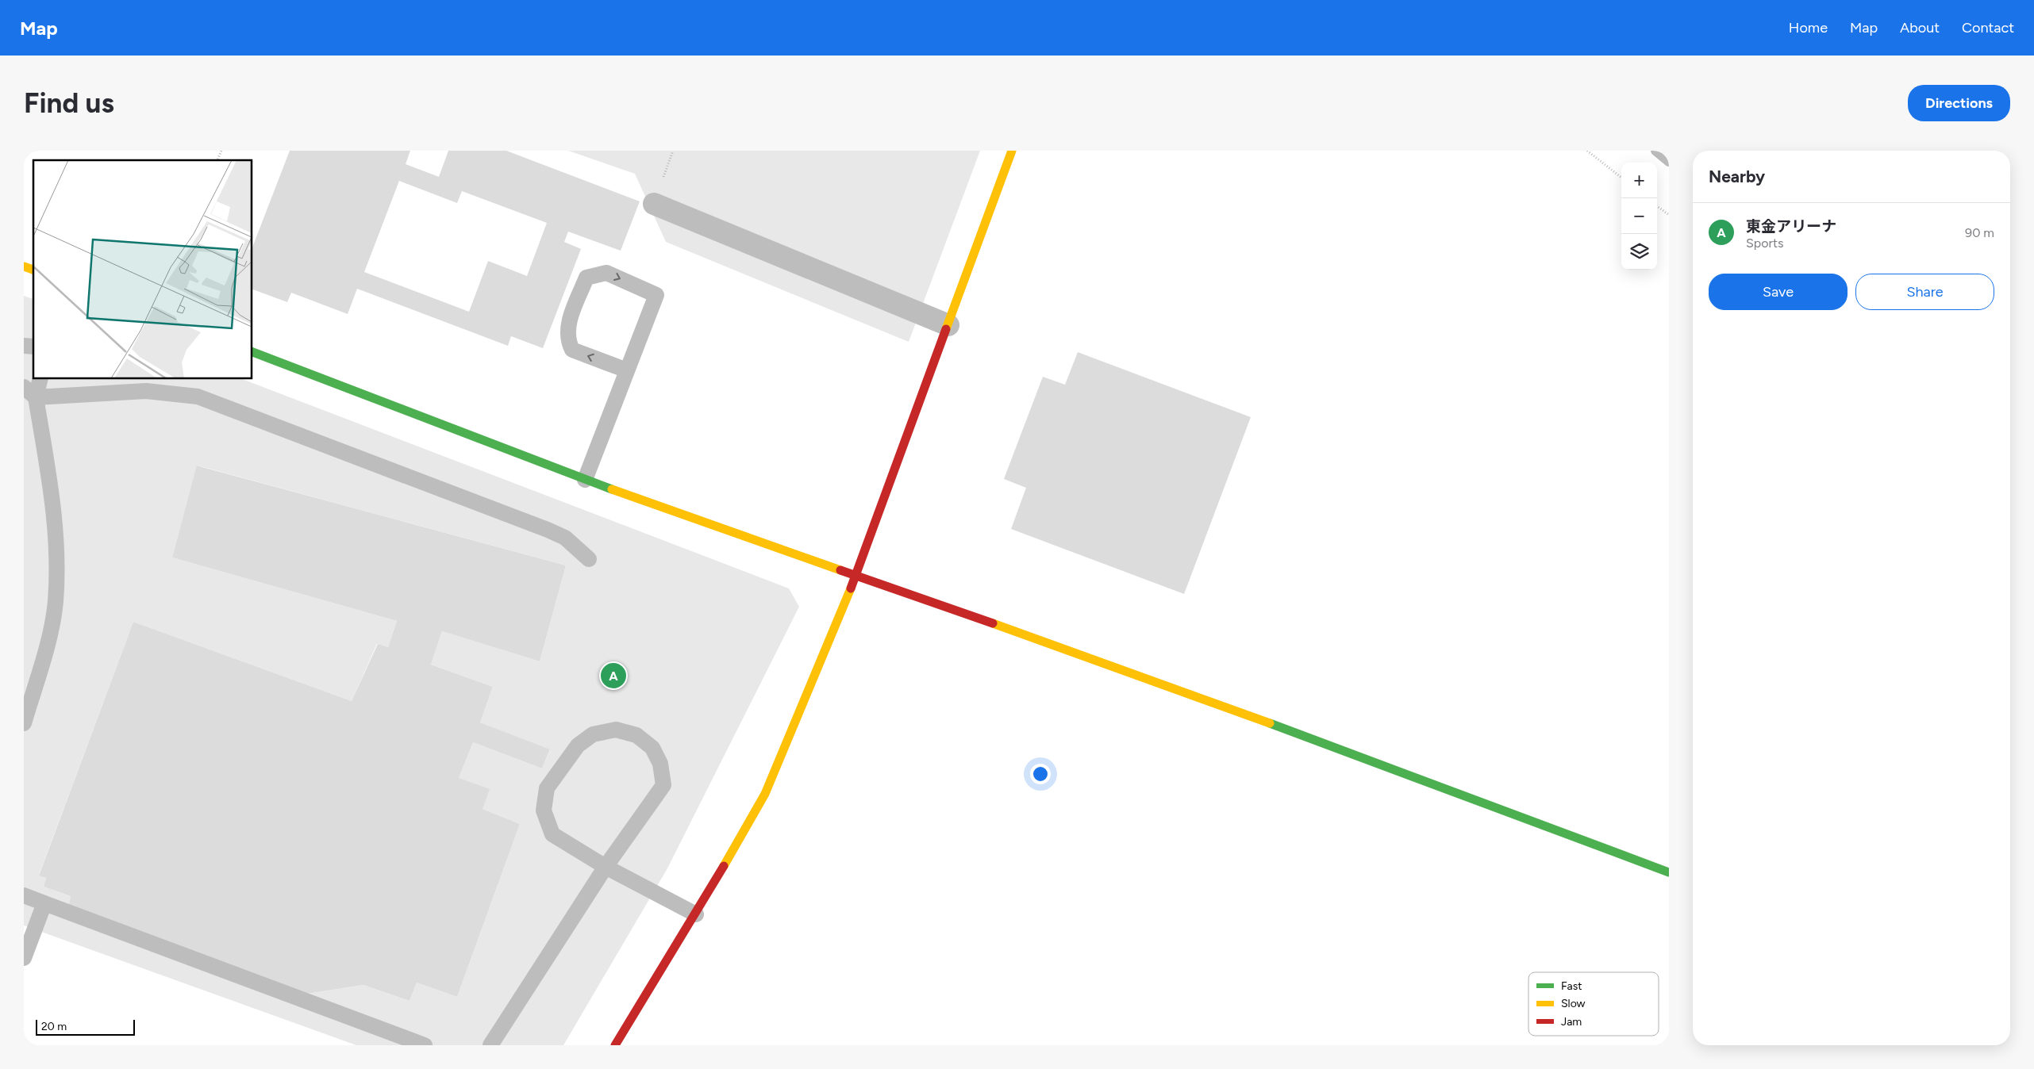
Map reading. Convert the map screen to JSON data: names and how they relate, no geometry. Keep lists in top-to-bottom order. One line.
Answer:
{"legend":["Fast","Slow","Jam"],"scale_bar":"20 m","page":{"header":"Map","nav":["Home","Map","About","Contact"],"buttons":["Directions",["Save","Share"]],"title":"Find us","heading":"Nearby","map_buttons":["+","−"],"list":[{"mark":"A","name":"東金アリーナ","note":"Sports","value":"90 m"}],"pins":"A","scale":"20 m"}}
